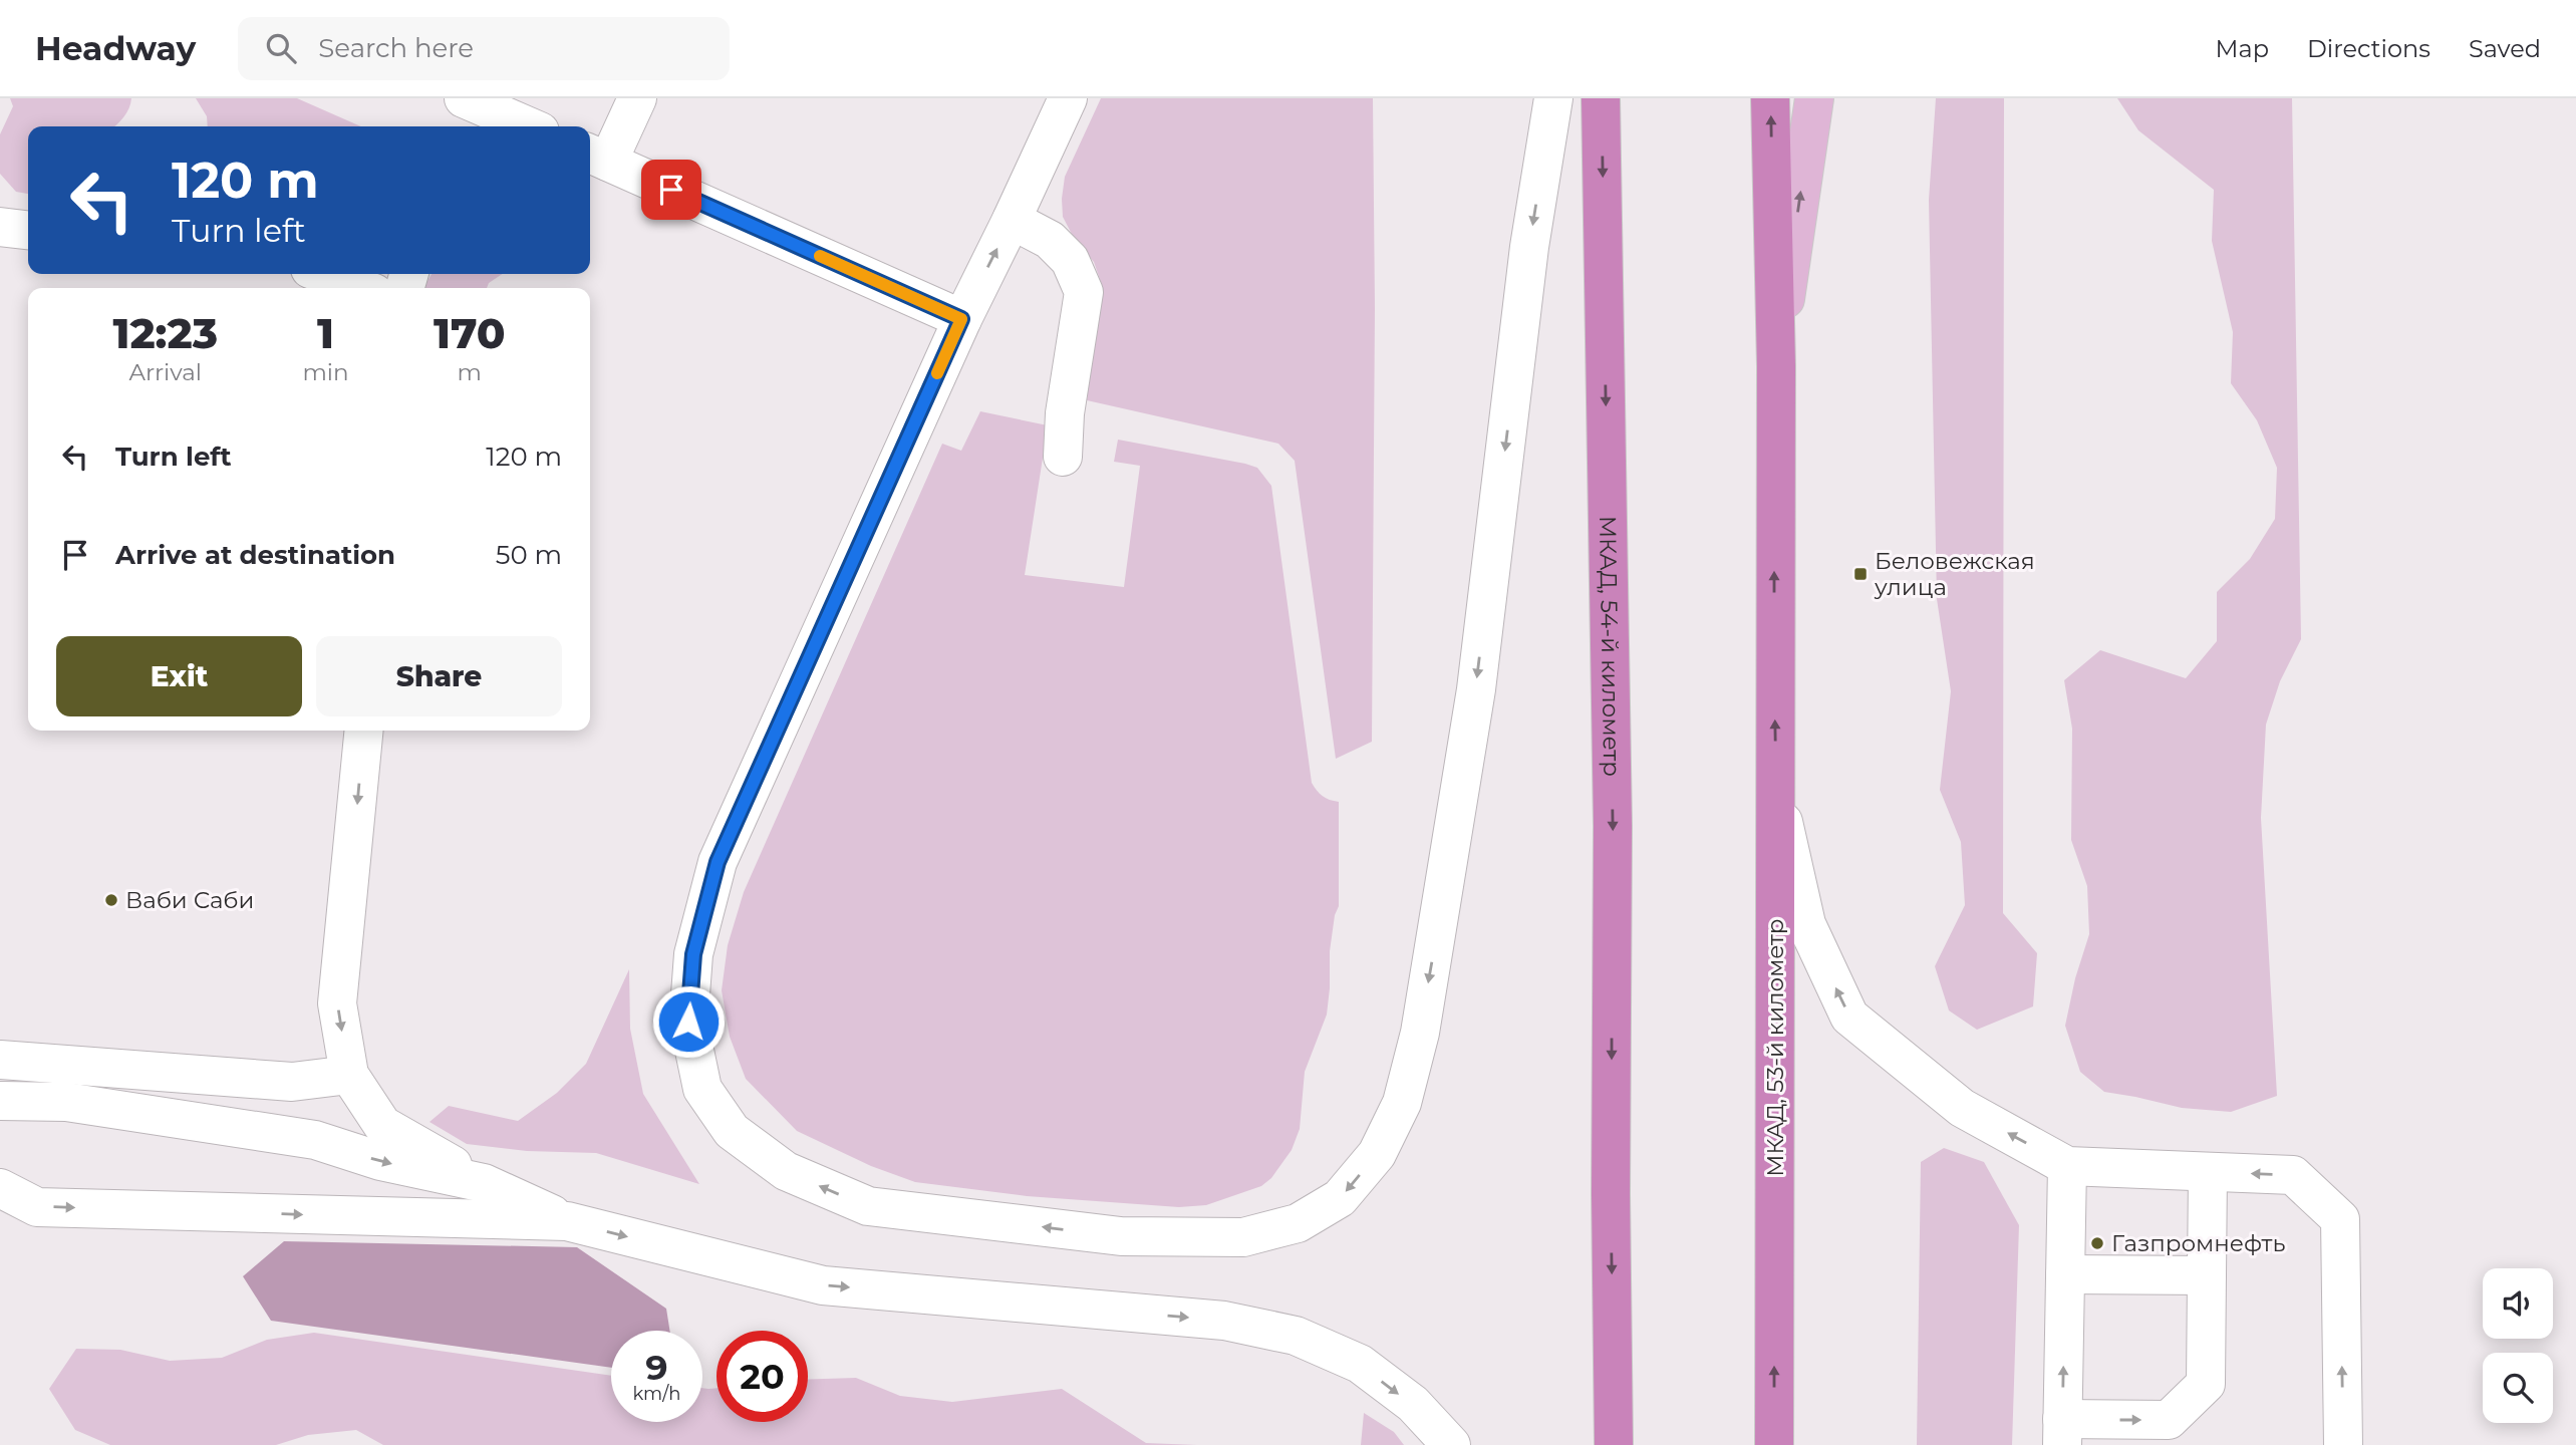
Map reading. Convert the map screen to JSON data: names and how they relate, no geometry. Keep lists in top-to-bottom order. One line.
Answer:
{"streets":{"highway":["МКАД, 54-й километр","МКАД, 53-й километр"]},"one_way":["МКАД, 54-й километр","МКАД, 53-й километр"],"places":{"transit":["Беловежская улица"],"other":["Ваби Саби","Газпромнефть"]},"page":{"header":"Headway","search":"Search here","nav":["Map","Directions","Saved"],"turn":["120 m","Turn left"],"eta":["12:23","Arrival","1","min","170","m"],"list":[{"name":"Turn left","value":"120 m"},{"name":"Arrive at destination","value":"50 m"}],"buttons":["Exit","Share"],"speed":"9 km/h","limit":"20"}}
